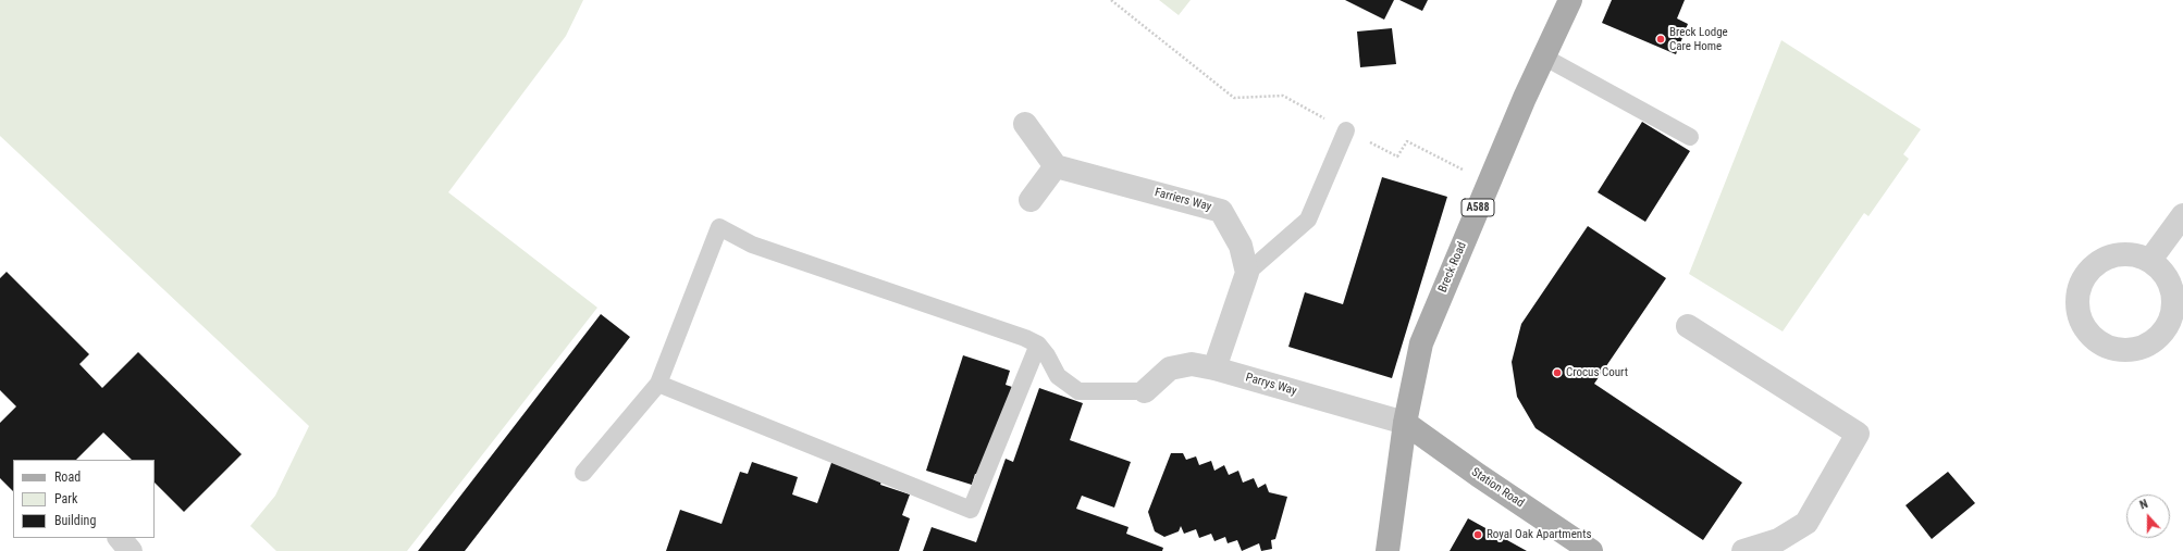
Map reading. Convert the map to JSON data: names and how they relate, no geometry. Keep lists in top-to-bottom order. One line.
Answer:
{"streets":{"main road":["A588","Breck Road","Station Road"],"street":["Farriers Way","Parrys Way"]},"crossings":[["Breck Road","Parrys Way"],["Breck Road","Station Road"],["Parrys Way","Station Road"]],"places":["Breck Lodge Care Home","Crocus Court","Royal Oak Apartments"],"legend":["Road","Park","Building"],"north":"top"}
